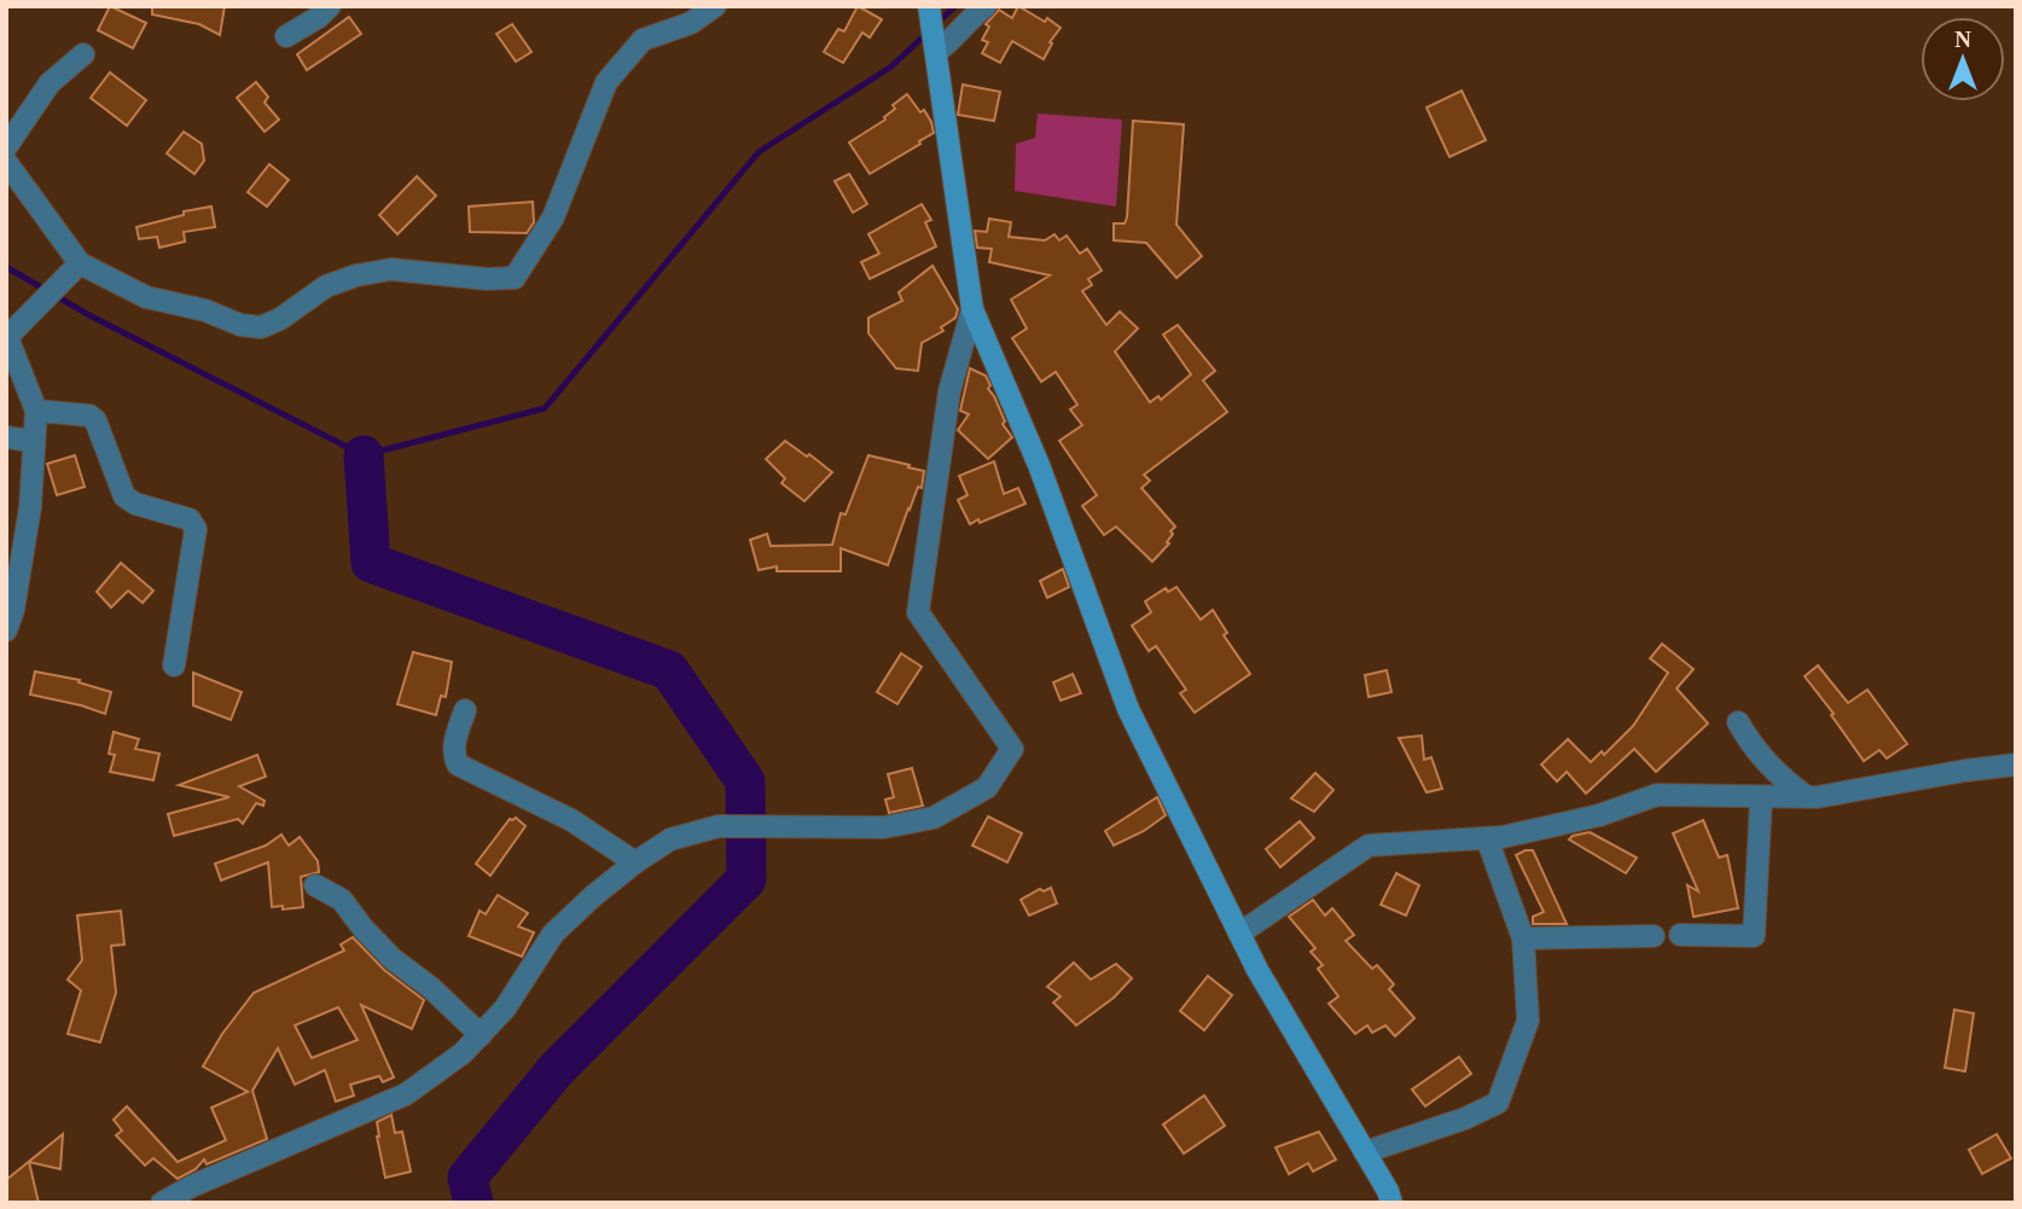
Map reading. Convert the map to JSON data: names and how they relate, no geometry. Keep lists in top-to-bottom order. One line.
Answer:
{"north":"top"}
